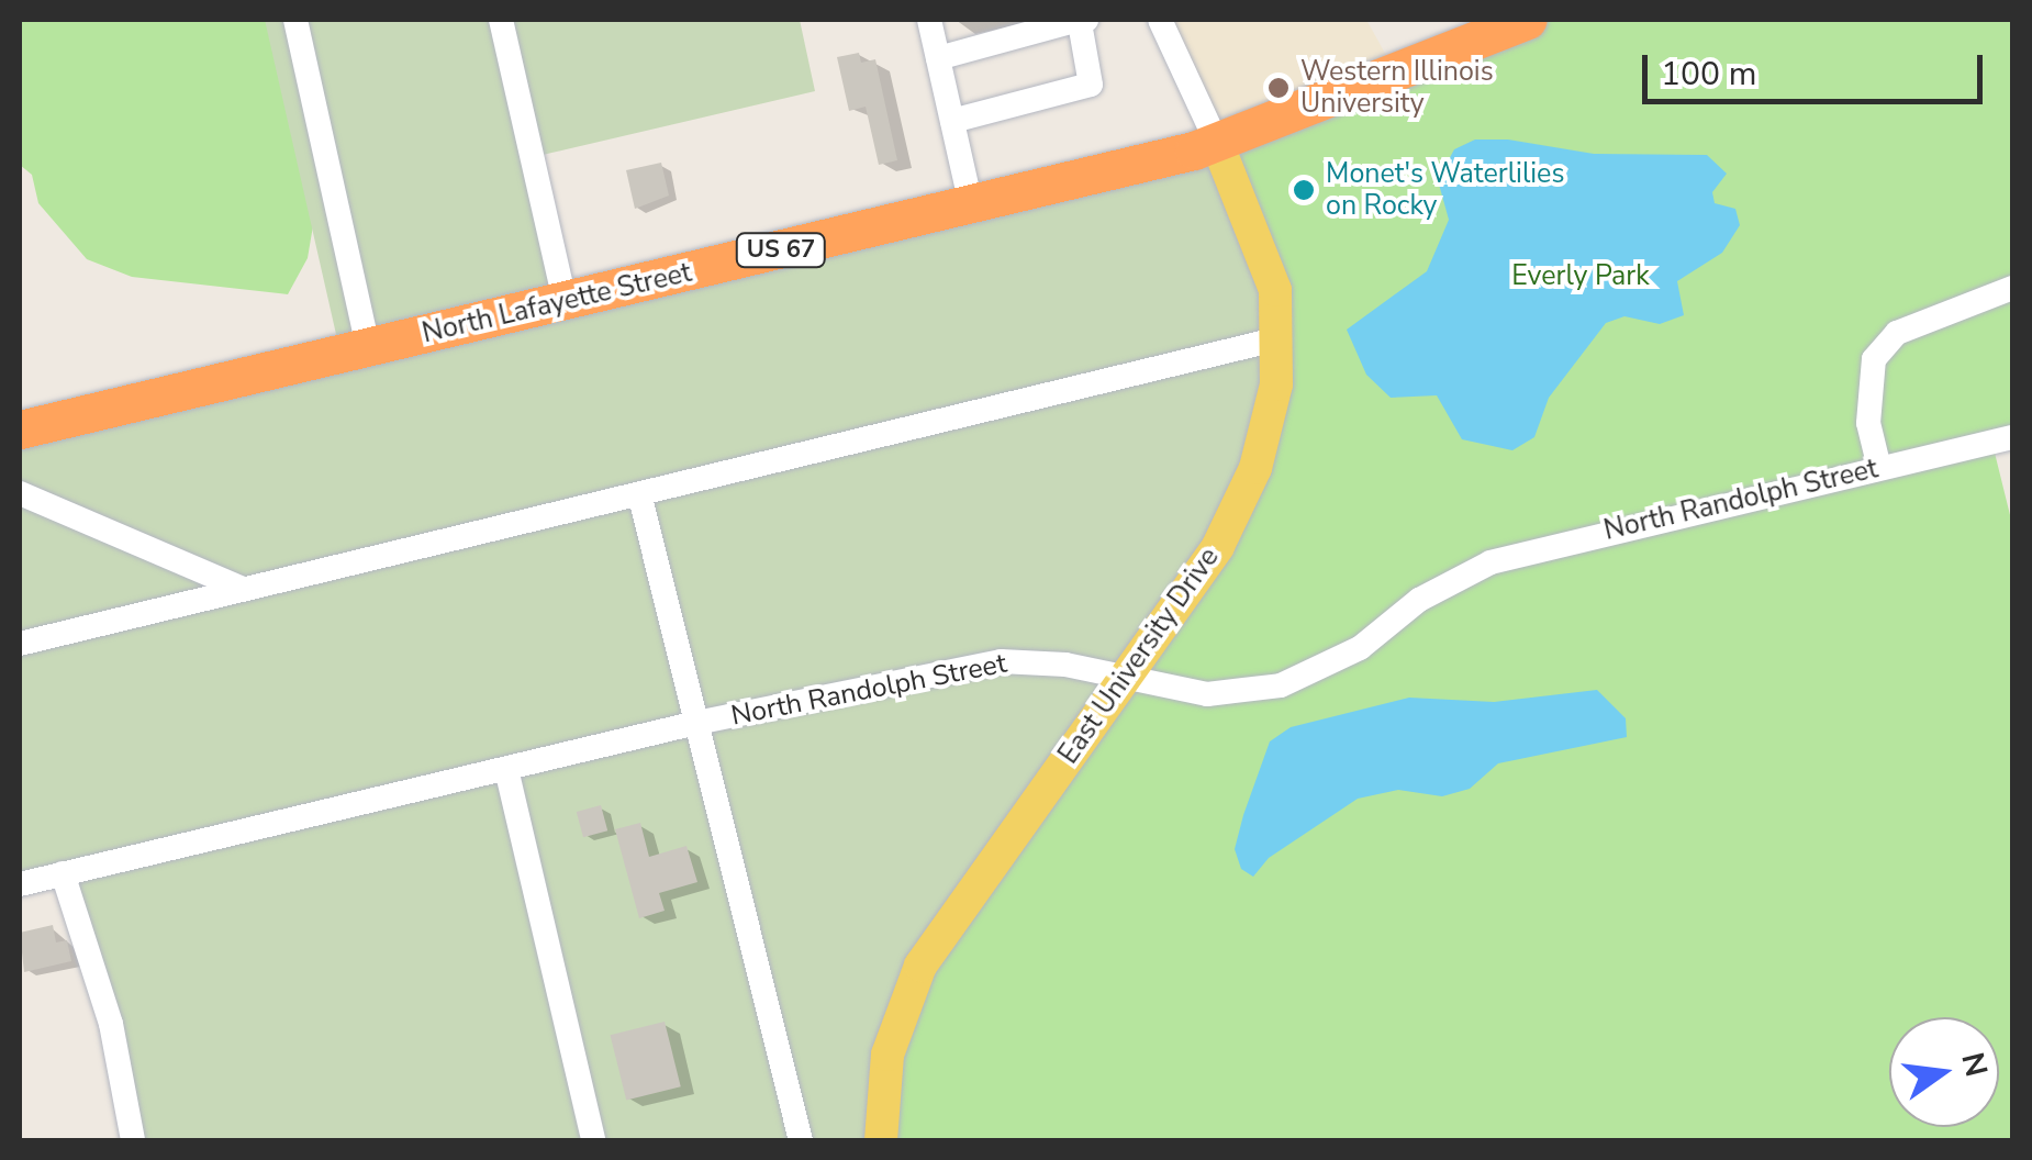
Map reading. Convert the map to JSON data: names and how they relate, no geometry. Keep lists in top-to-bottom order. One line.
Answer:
{"streets":{"highway":["US 67","North Lafayette Street"],"main road":["East University Drive"],"street":["North Randolph Street"]},"crossings":[["North Lafayette Street","East University Drive"],["North Randolph Street","East University Drive"]],"parks":["Everly Park"],"places":["Western Illinois University","Monet's Waterlilies on Rocky"],"scale_bar":"100 m","north":"right"}
